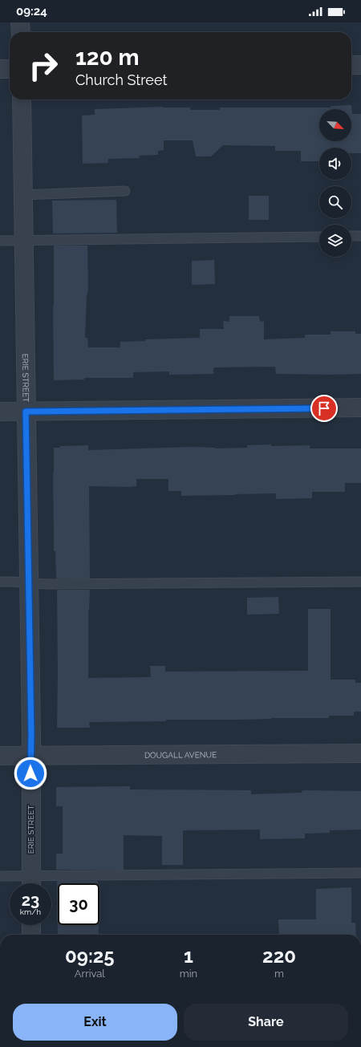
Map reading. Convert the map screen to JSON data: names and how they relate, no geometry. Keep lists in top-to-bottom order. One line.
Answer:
{"streets":{"street":["ERIE STREET","DOUGALL AVENUE"]},"crossings":[["ERIE STREET","DOUGALL AVENUE"]],"north":"bottom right","page":{"status":"09:24","turn":["120 m","Church Street"],"speed":"23 km/h","limit":"30","eta":["09:25","Arrival","1","min","220","m"],"buttons":["Exit","Share"]}}
